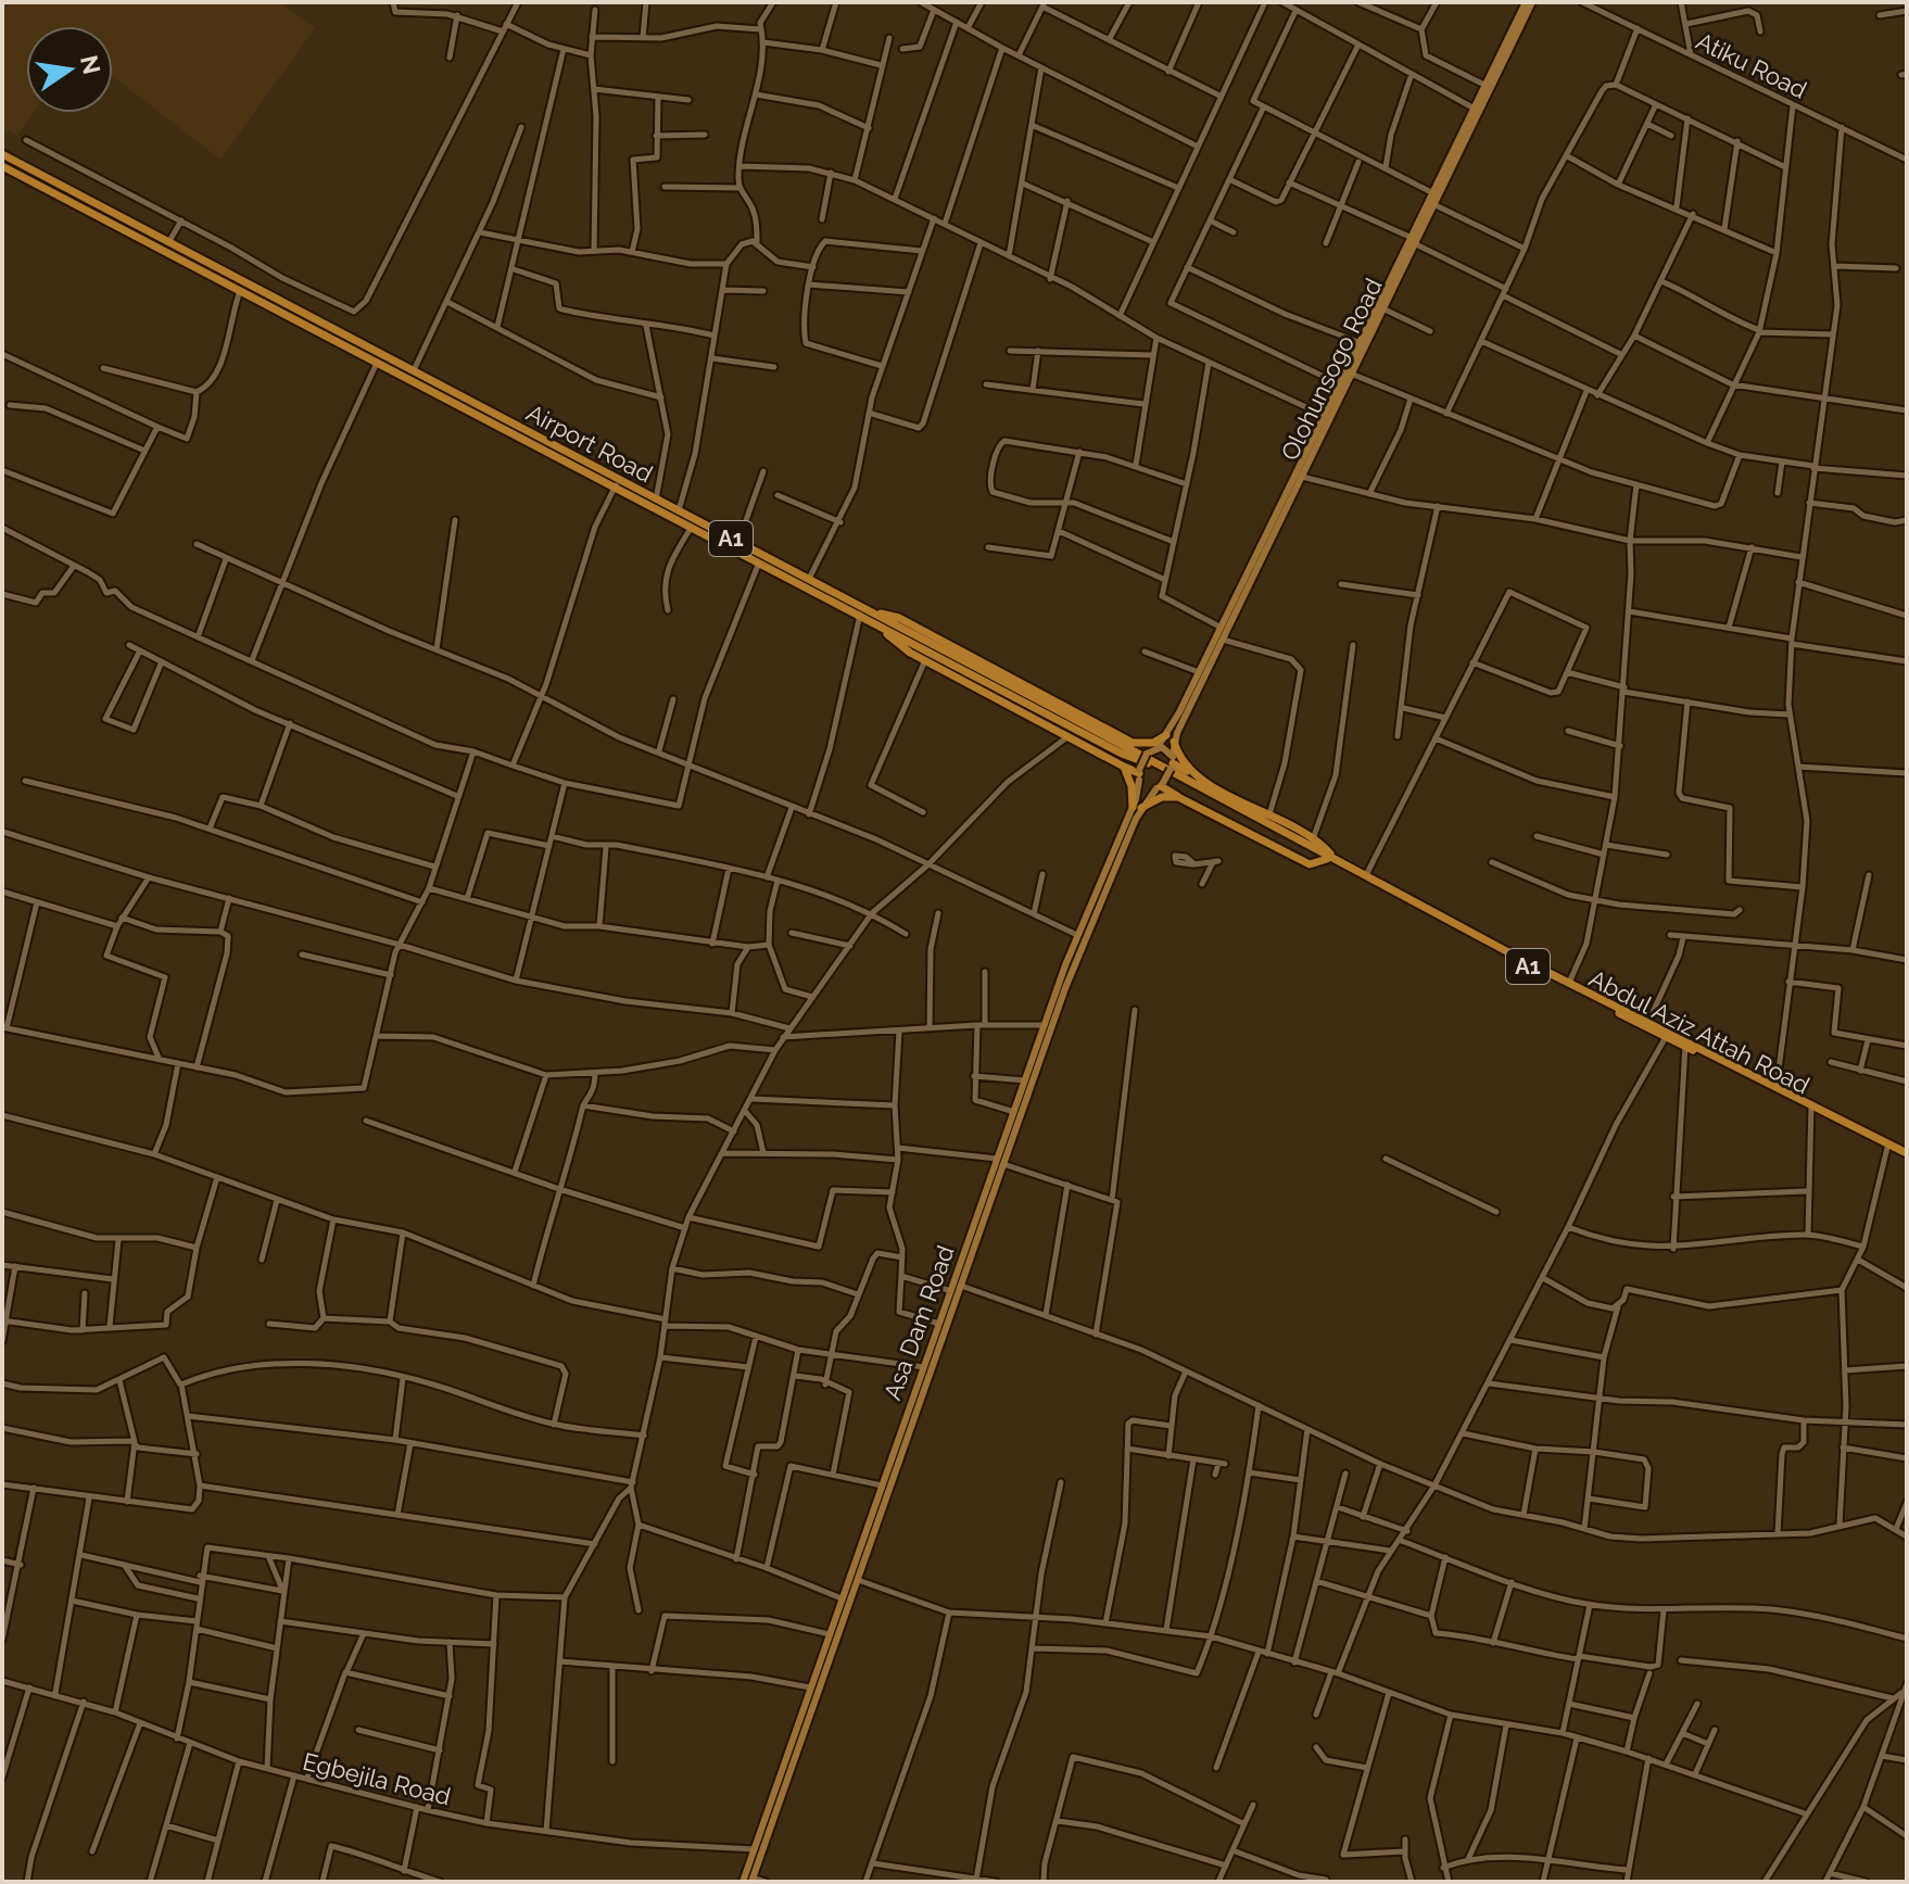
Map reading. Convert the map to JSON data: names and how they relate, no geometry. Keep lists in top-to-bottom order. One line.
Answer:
{"streets":{"highway":["Airport Road","A1","Abdul Aziz Attah Road"],"main road":["Olohunsogo Road","Asa Dam Road"],"street":["Atiku Road","Egbejila Road"]},"crossings":[["Olohunsogo Road","Asa Dam Road"],["Airport Road","Abdul Aziz Attah Road"],["Asa Dam Road","Egbejila Road"]],"north":"right"}
